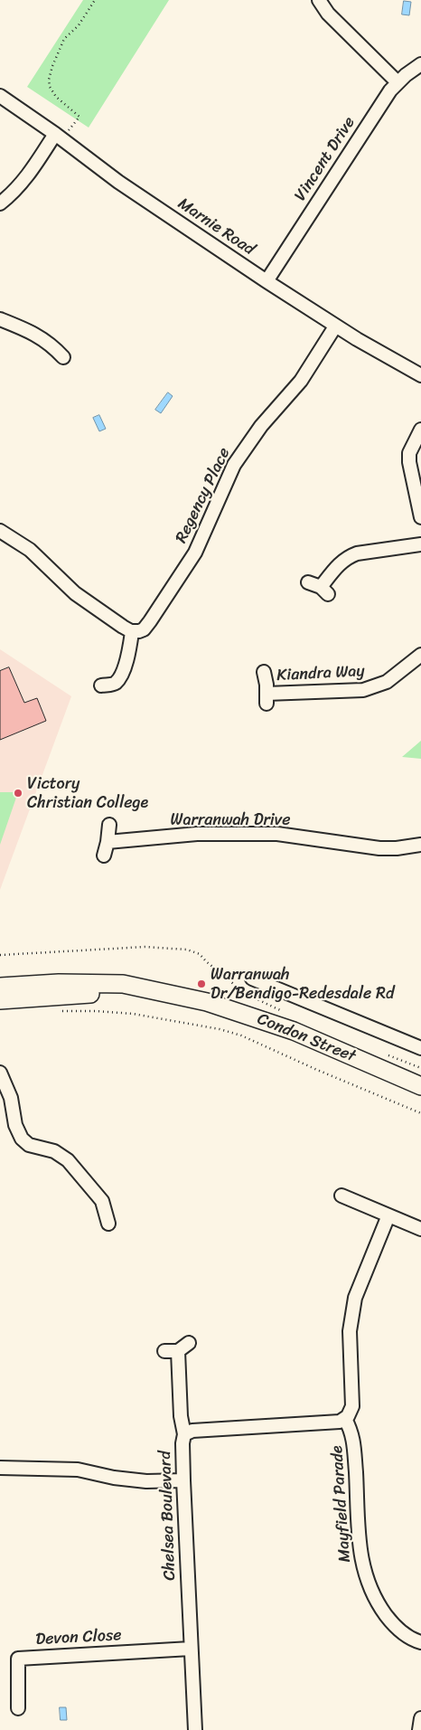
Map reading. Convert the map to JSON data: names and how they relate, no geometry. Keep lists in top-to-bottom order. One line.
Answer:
{"streets":{"main road":["Condon Street"],"street":["Vincent Drive","Marnie Road","Regency Place","Kiandra Way","Warranwah Drive","Mayfield Parade","Chelsea Boulevard","Devon Close"]},"crossings":[["Vincent Drive","Marnie Road"],["Marnie Road","Regency Place"],["Mayfield Parade","Chelsea Boulevard"],["Chelsea Boulevard","Devon Close"]],"places":["Victory Christian College","Warranwah Dr/Bendigo-Redesdale Rd"]}
